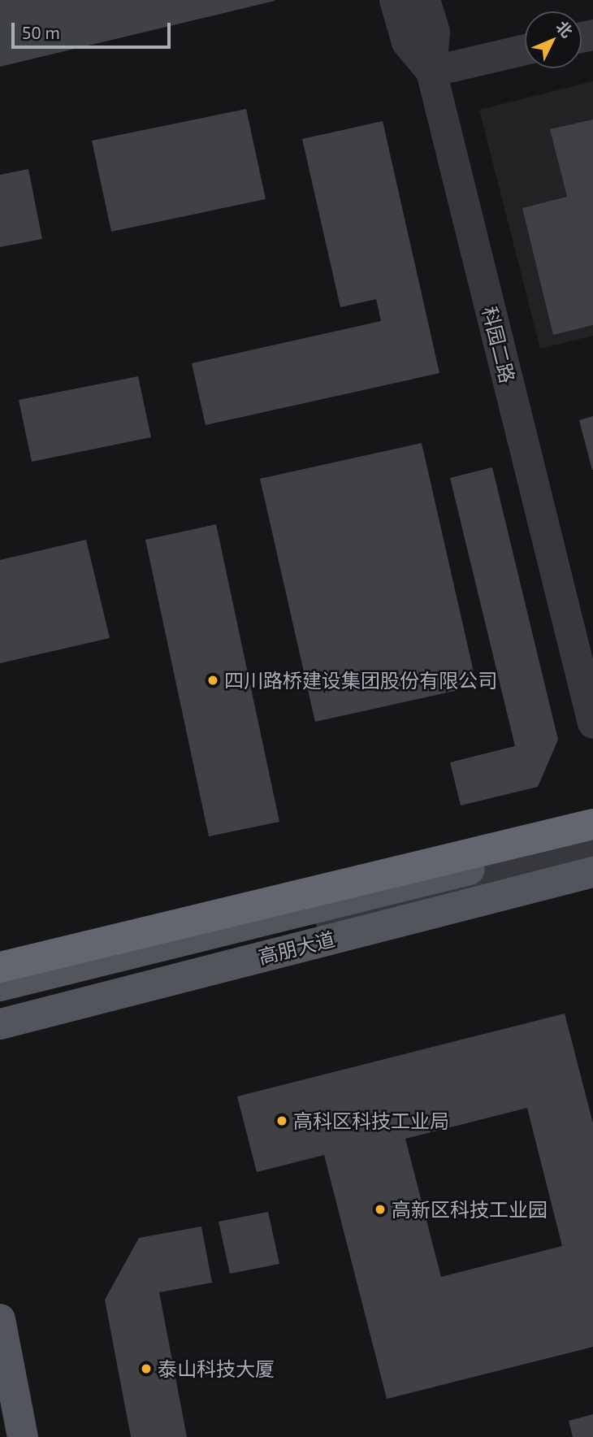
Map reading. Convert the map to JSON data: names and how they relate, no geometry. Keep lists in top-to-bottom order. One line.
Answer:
{"streets":{"main road":["高朋大道"],"street":["科园二路"]},"places":["四川路桥建设集团股份有限公司","高科区科技工业局","高新区科技工业园","泰山科技大厦"],"scale_bar":"50 m","north":"top right"}
